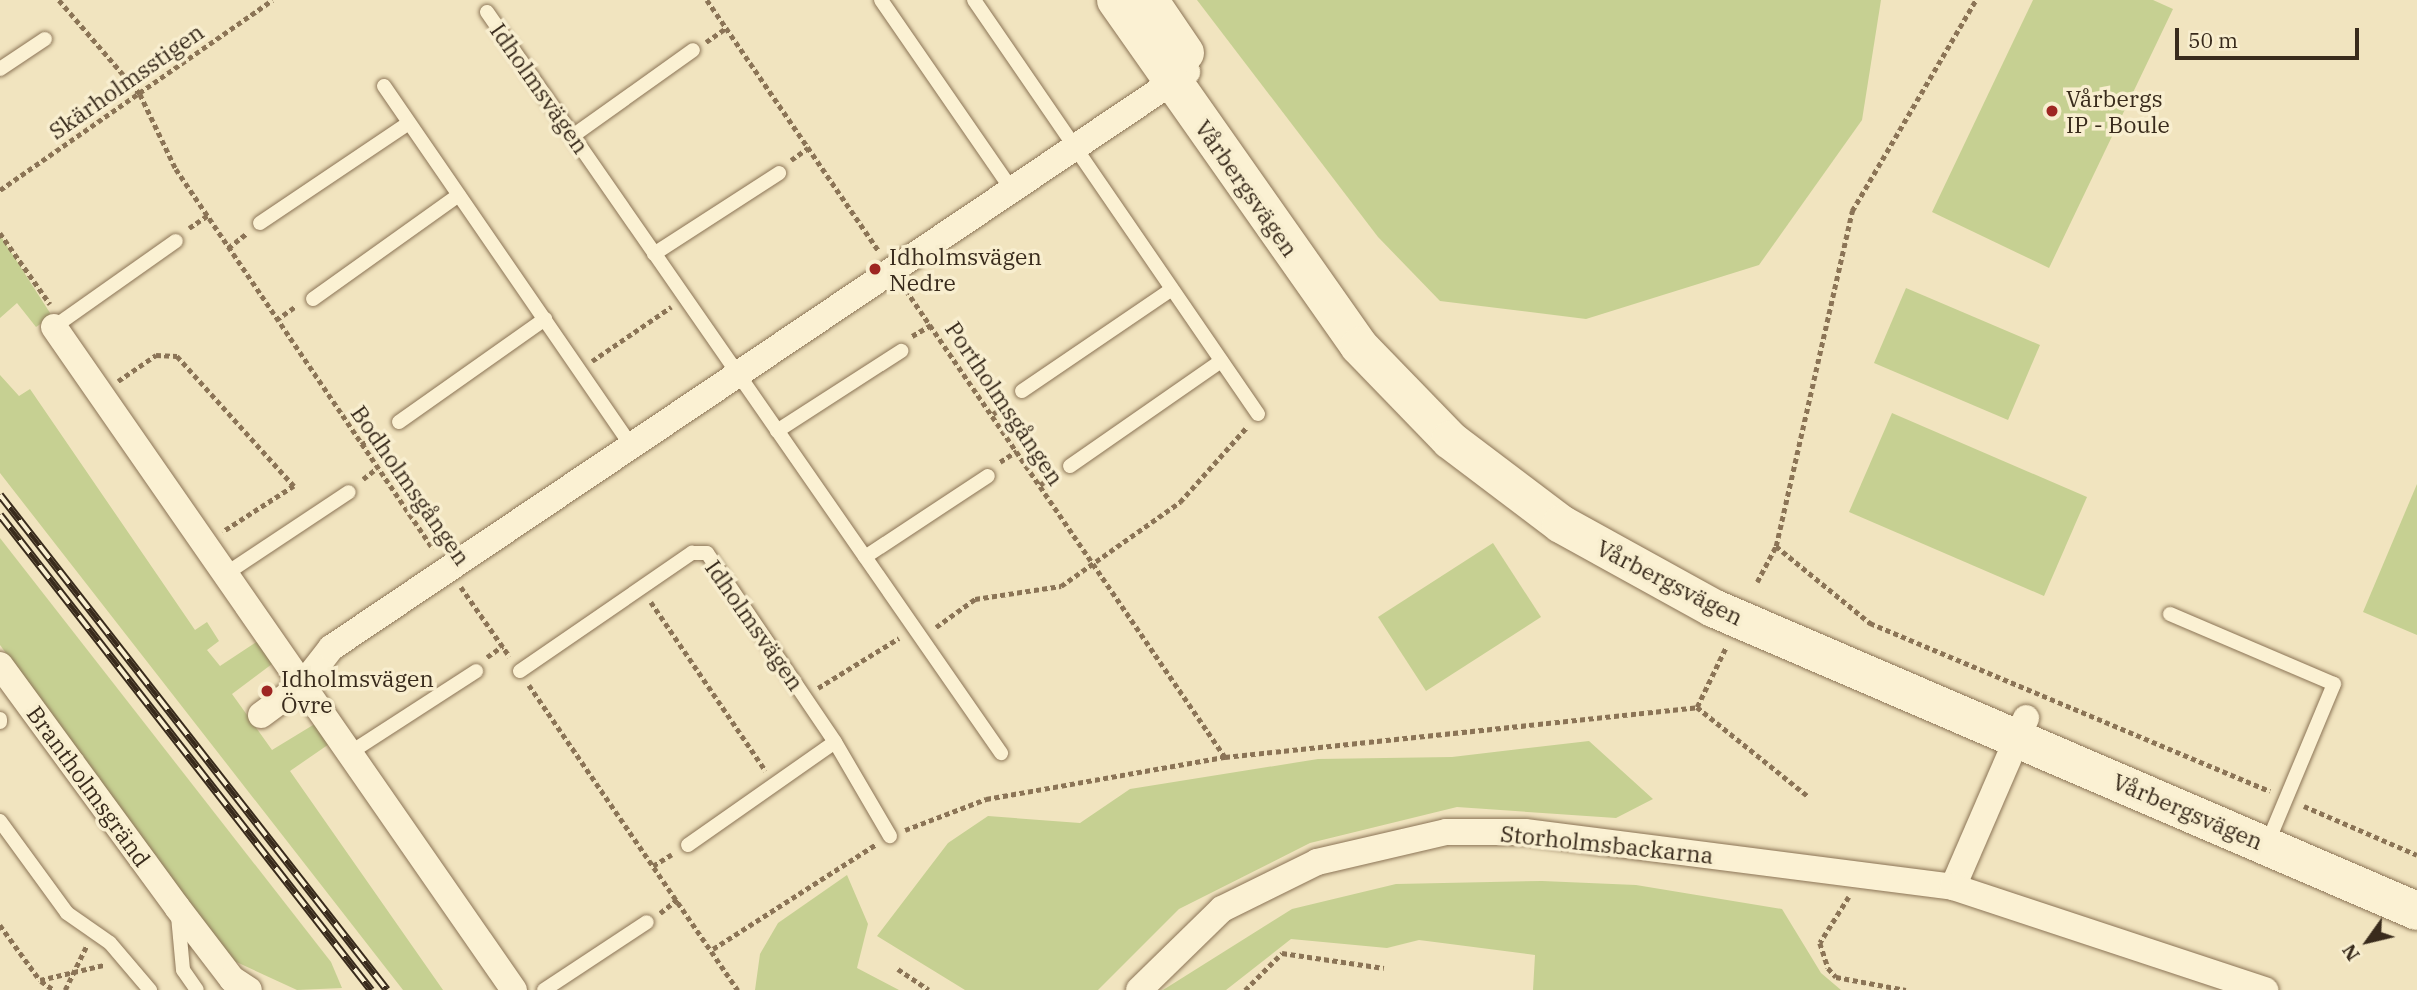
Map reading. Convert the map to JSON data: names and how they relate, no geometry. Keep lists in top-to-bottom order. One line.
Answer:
{"streets":{"street":["Vårbergsvägen","Brantholmsgränd","Storholmsbackarna"],"lane":["Idholmsvägen"],"path":["Skärholmsstigen","Portholmsgången","Bodholmsgången"]},"crossings":[["Skärholmsstigen","Bodholmsgången"],["Idholmsvägen","Bodholmsgången"]],"places":["Vårbergs IP - Boule","Idholmsvägen Nedre","Idholmsvägen Övre"],"scale_bar":"50 m","north":"bottom left"}
